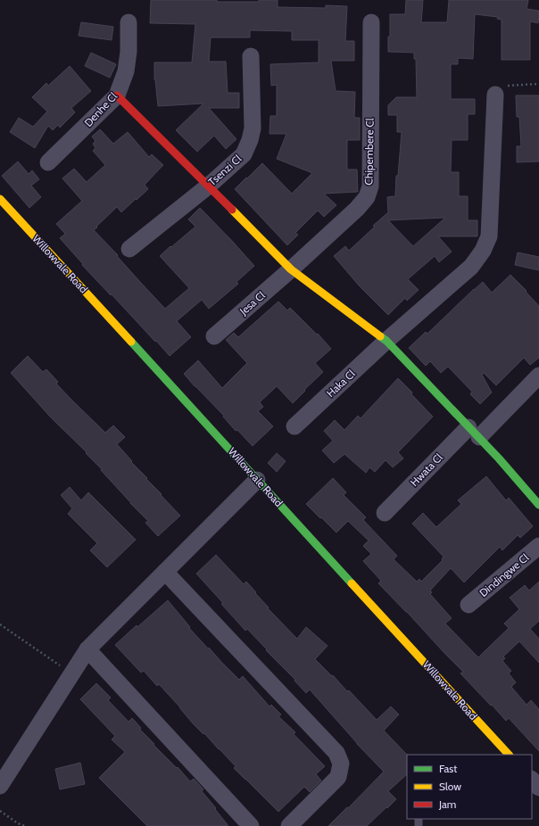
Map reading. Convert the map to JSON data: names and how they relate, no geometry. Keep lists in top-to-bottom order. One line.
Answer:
{"streets":{"street":["Denhe Cl","Chipembere Cl","Tsenzi Cl","Willowvale Road","Jesa Cl","Haka Cl","Hwata Cl","Dindingwe Cl"]},"crossings":[["Chipembere Cl","Jesa Cl"]],"legend":["Fast","Slow","Jam"]}
